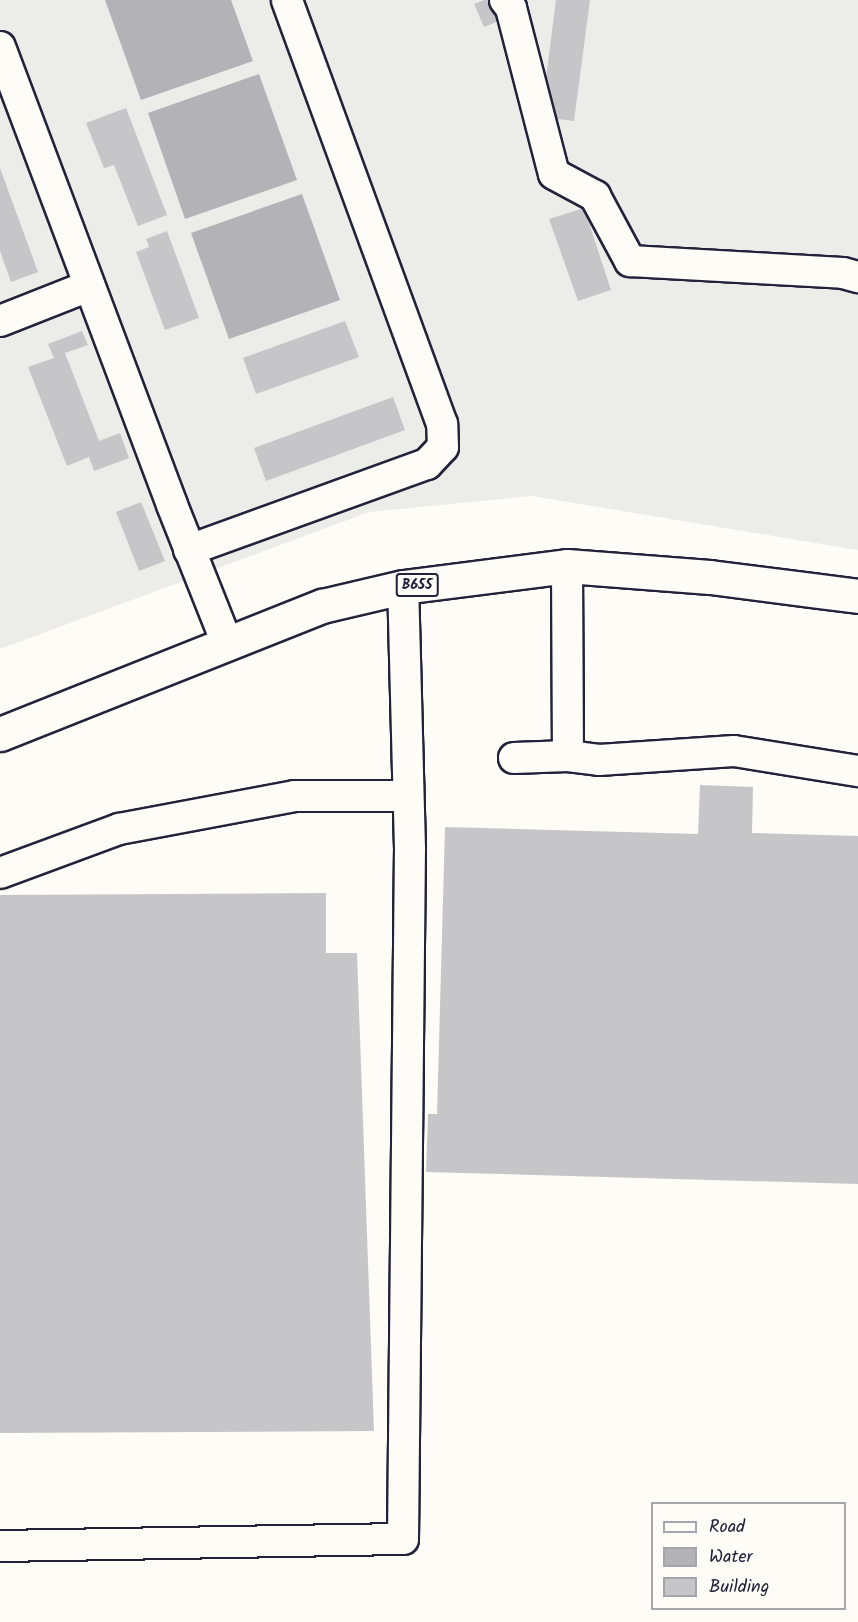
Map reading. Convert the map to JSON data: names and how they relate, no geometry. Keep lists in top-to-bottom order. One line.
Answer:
{"streets":{"main road":["B655"]},"legend":["Road","Water","Building"]}
